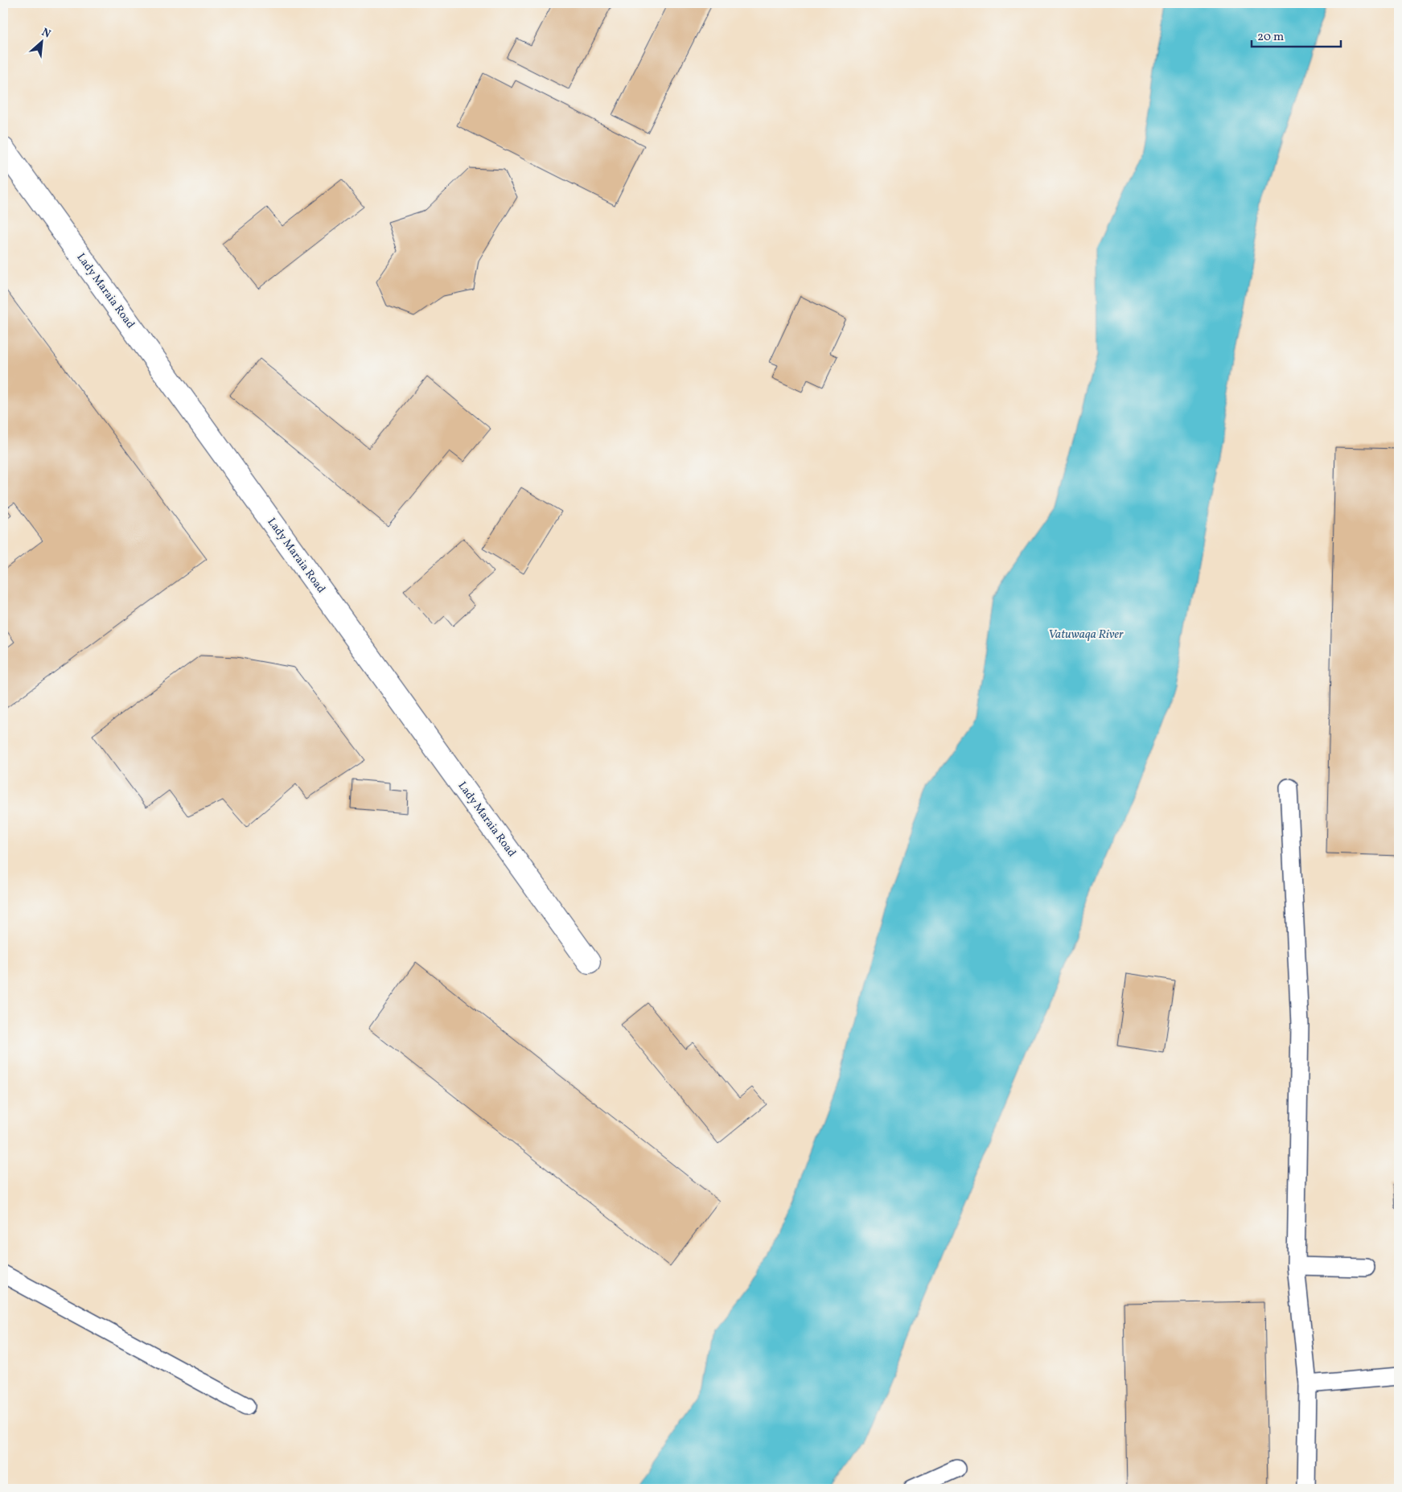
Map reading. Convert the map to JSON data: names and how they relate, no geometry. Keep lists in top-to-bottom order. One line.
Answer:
{"streets":{"street":["Lady Maraia Road"]},"water":["Vatuwaqa River"],"scale_bar":"20 m","north":"top right"}
